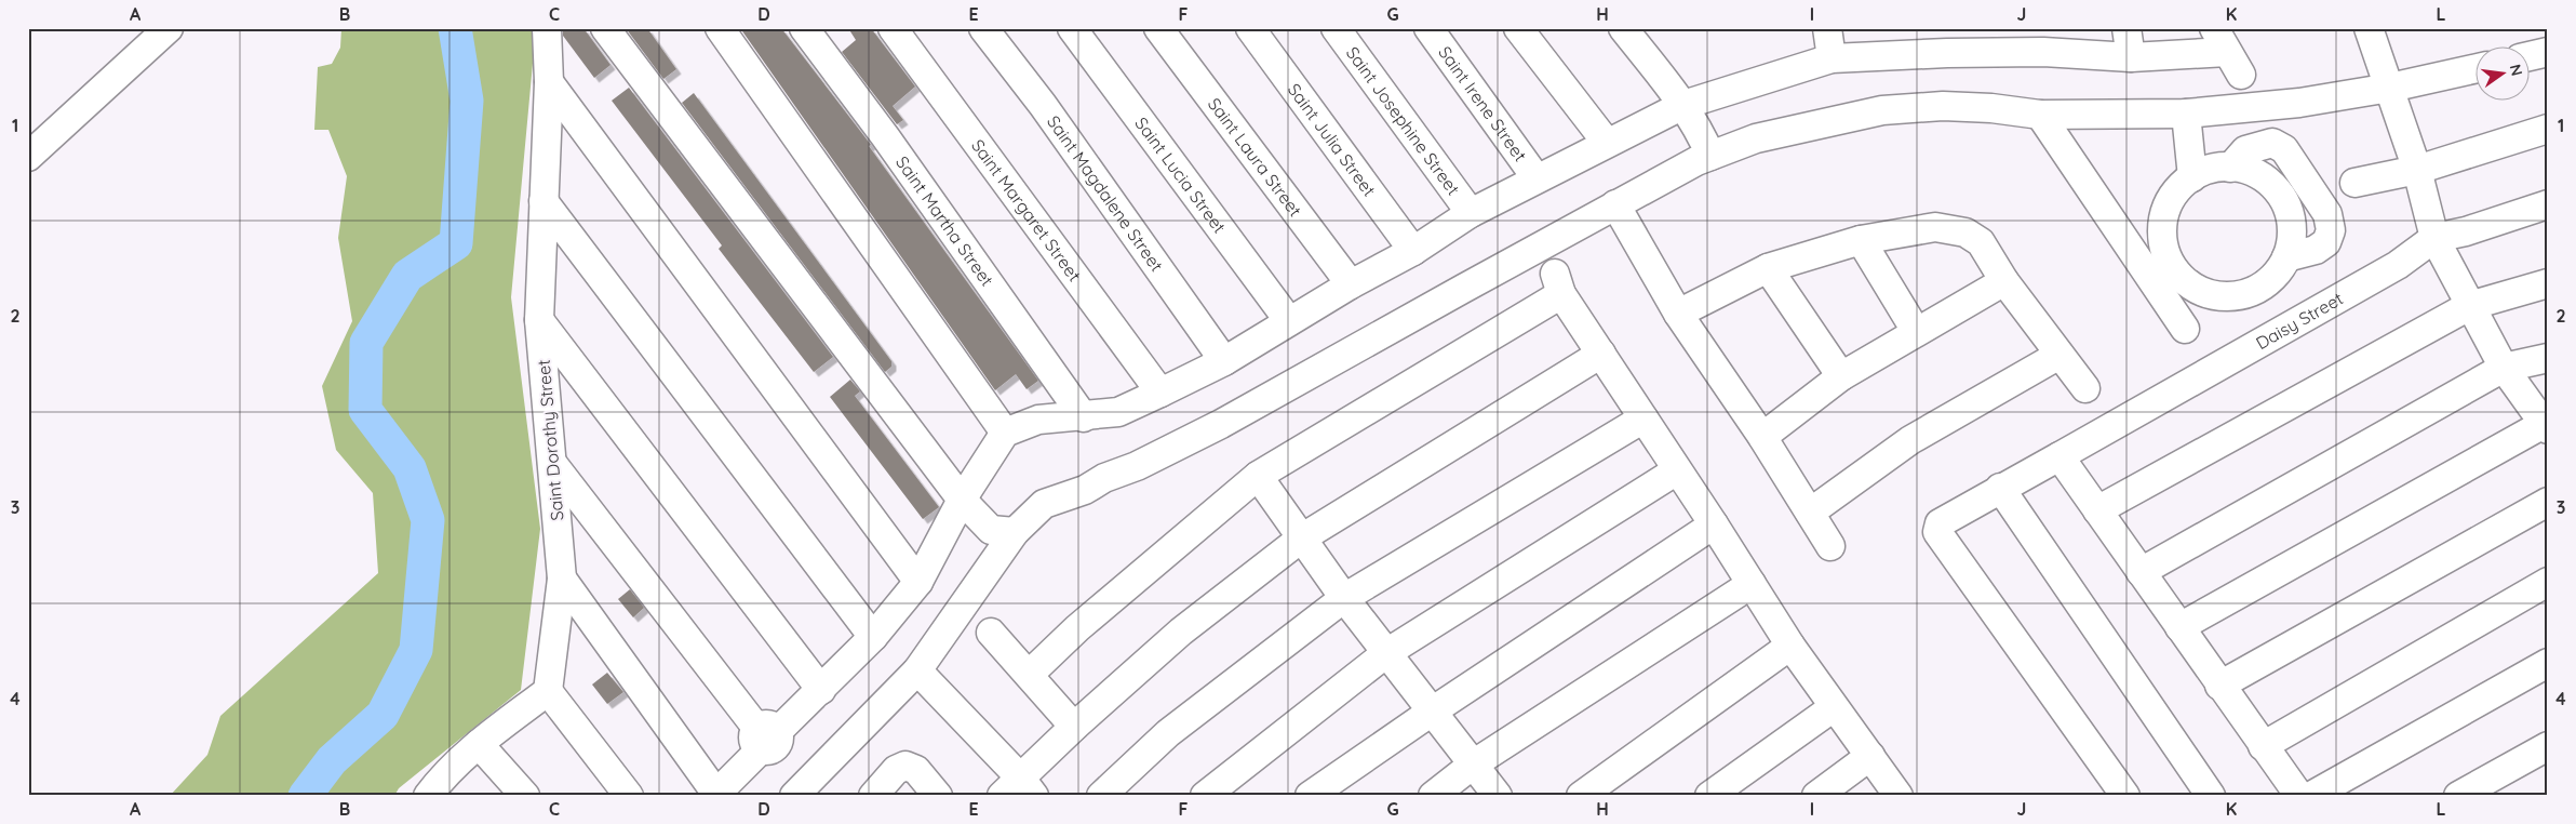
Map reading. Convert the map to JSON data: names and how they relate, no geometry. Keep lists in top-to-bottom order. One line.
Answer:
{"streets":{"street":["Saint Irene Street","Saint Josephine Street","Saint Julia Street","Saint Laura Street","Saint Lucia Street","Saint Magdalene Street","Saint Margaret Street","Saint Martha Street","Daisy Street","Saint Dorothy Street"]},"north":"right","grid":{"columns":["A","B","C","D","E","F","G","H","I","J","K","L"],"rows":["1","2","3","4"]}}
